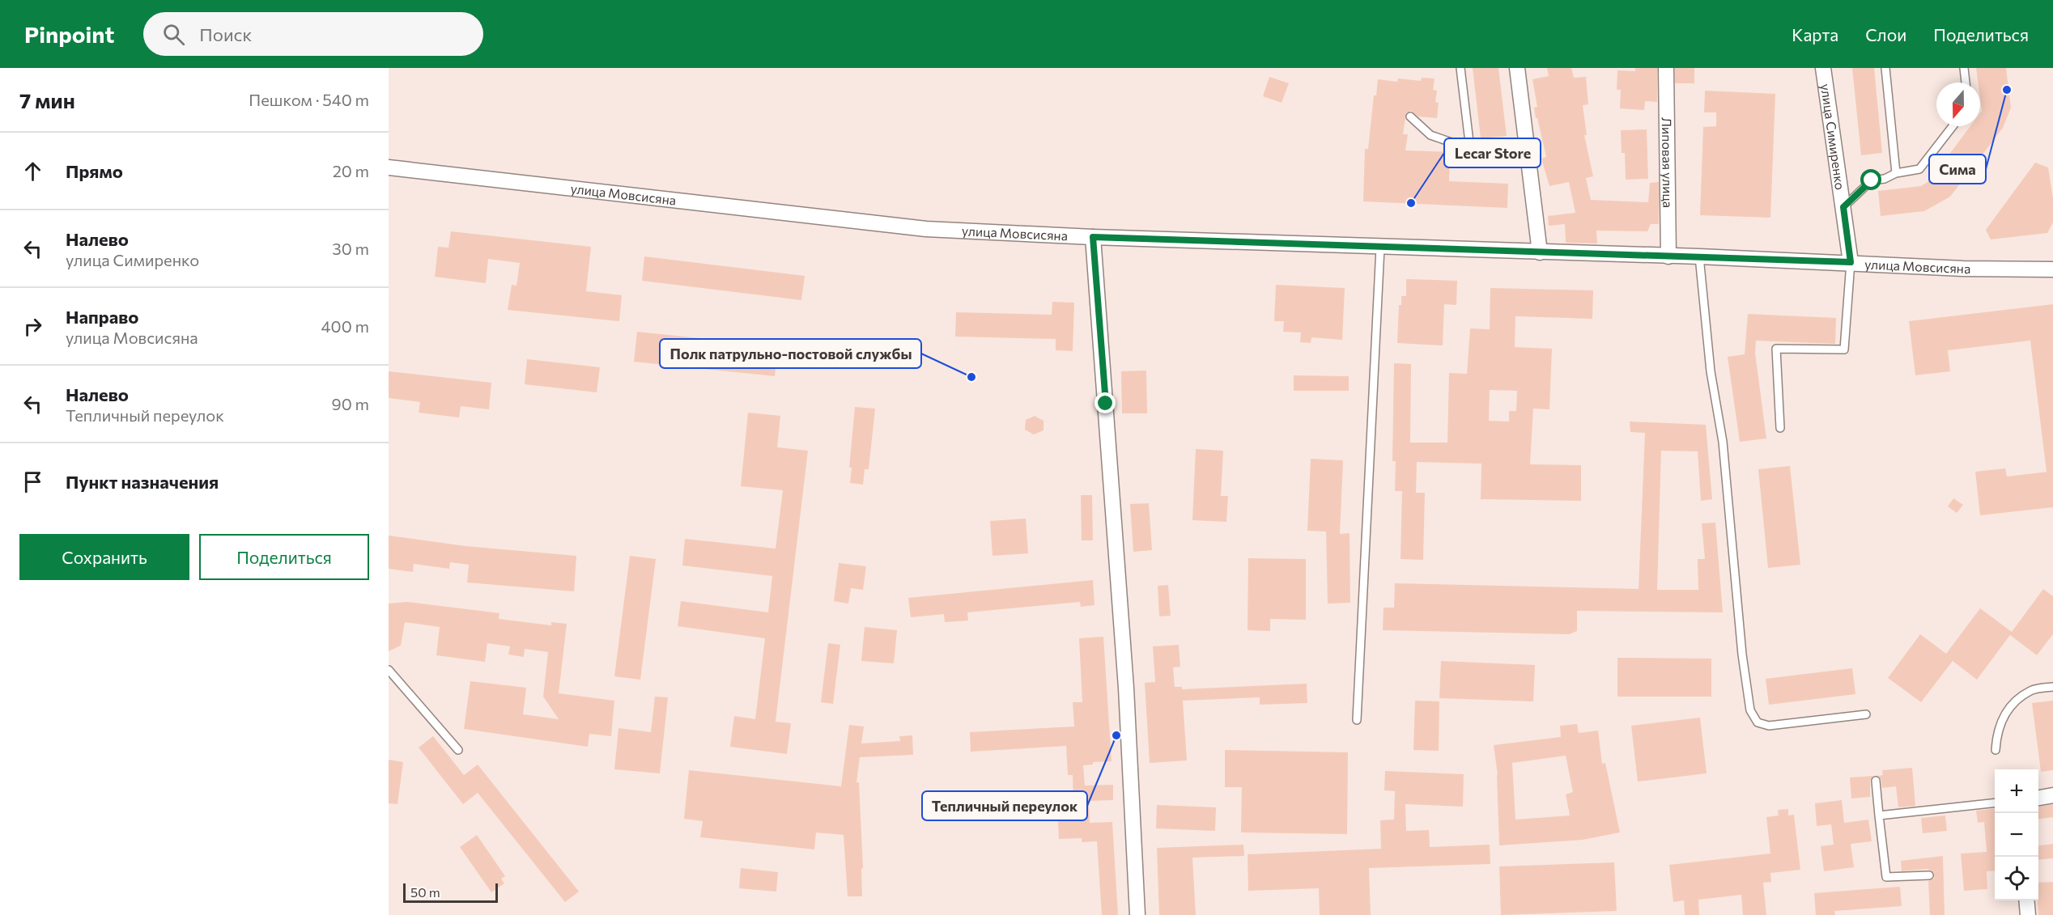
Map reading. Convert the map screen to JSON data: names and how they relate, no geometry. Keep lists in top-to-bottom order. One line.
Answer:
{"streets":{"street":["улица Симиренко","Липовая улица","улица Мовсисяна"]},"crossings":[["улица Симиренко","улица Мовсисяна"],["Липовая улица","улица Мовсисяна"]],"places":["Сима","Lecar Store","Полк патрульно-постовой службы","Тепличный переулок"],"scale_bar":"50 m","north":"bottom","page":{"header":"Pinpoint","search":"Поиск","nav":["Карта","Слои","Поделиться"],"heading":["7 мин","Пешком · 540 m"],"list":[["Прямо","20 m"],["Налево","улица Симиренко","30 m"],["Направо","улица Мовсисяна","400 m"],["Налево","Тепличный переулок","90 m"],"Пункт назначения"],"buttons":["Сохранить","Поделиться"],"map_buttons":["+","−"],"scale":"50 m"}}
